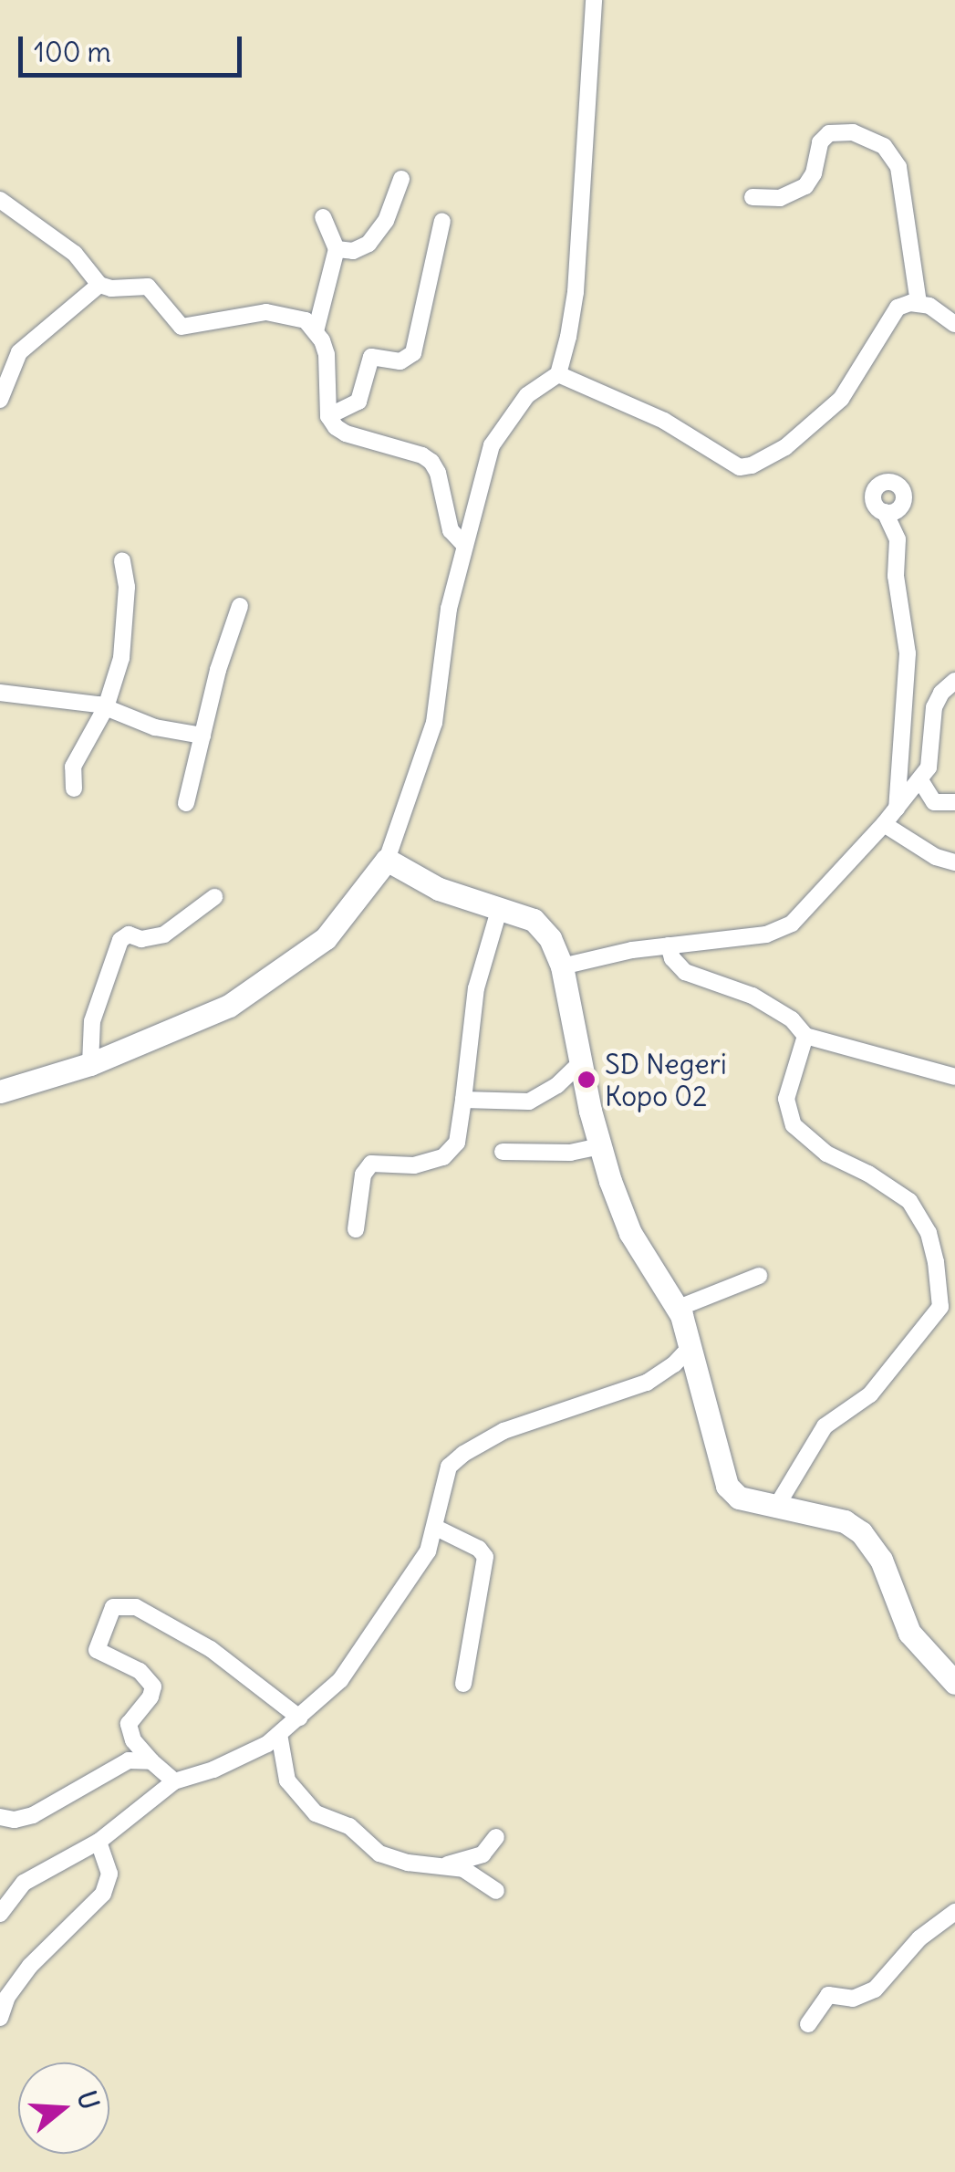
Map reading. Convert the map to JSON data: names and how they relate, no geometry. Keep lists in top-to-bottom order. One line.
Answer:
{"places":["SD Negeri Kopo 02"],"scale_bar":"100 m","north":"right"}
